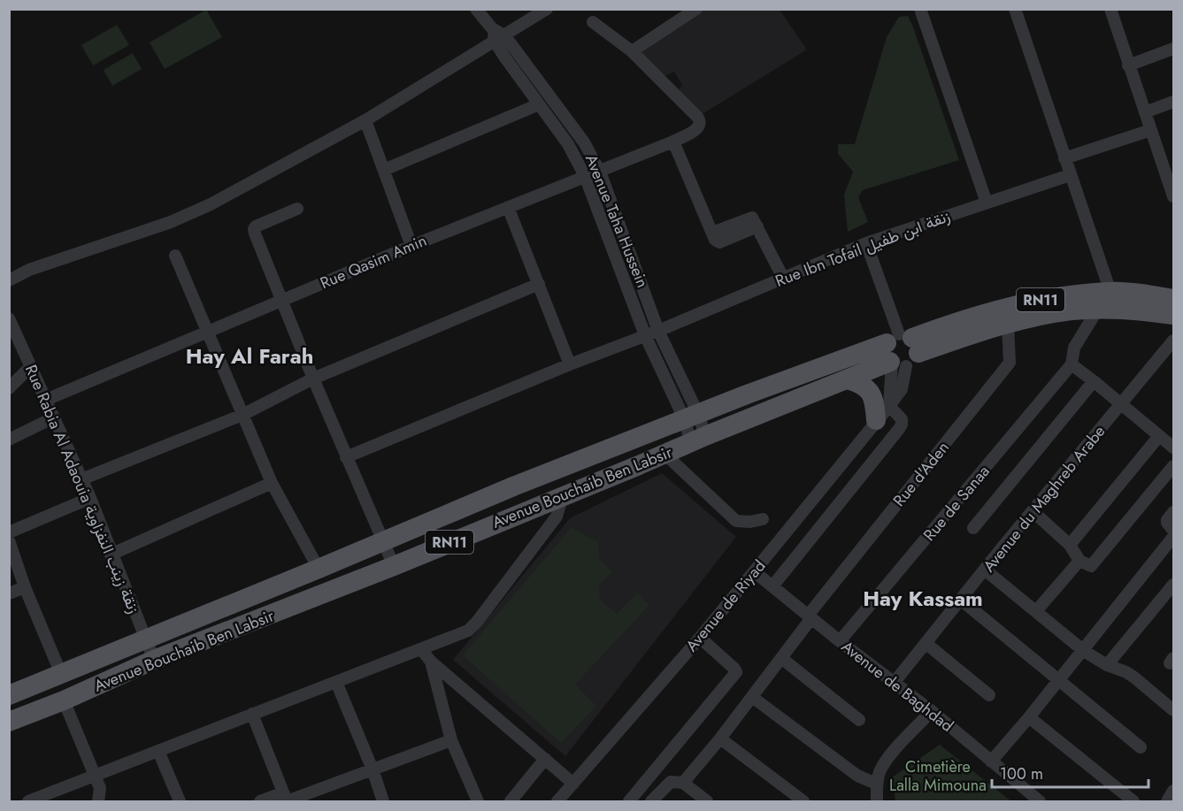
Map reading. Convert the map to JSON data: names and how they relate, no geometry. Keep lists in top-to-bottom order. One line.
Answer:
{"streets":{"main road":["RN11","Avenue Bouchaib Ben Labsir"],"street":["Avenue Taha Hussein","Rue Ibn Tofail زنقة ابن طفيل","Rue Qasim Amin","Rue d'Aden","Rue Rabia Al Adaouia زنقة زينب النفزاوية","Avenue du Maghreb Arabe","Rue de Sanaa","Avenue de Riyad","Avenue de Baghdad"]},"crossings":[["Avenue Taha Hussein","Rue Ibn Tofail زنقة ابن طفيل"],["Avenue Taha Hussein","Rue Qasim Amin"],["Avenue Taha Hussein","Avenue Bouchaib Ben Labsir"],["Rue Qasim Amin","Rue Rabia Al Adaouia زنقة زينب النفزاوية"],["Rue d'Aden","Avenue Bouchaib Ben Labsir"],["Rue d'Aden","Avenue de Baghdad"],["Avenue Bouchaib Ben Labsir","Rue Rabia Al Adaouia زنقة زينب النفزاوية"],["Avenue du Maghreb Arabe","Avenue de Baghdad"],["Rue de Sanaa","Avenue de Baghdad"],["Avenue de Riyad","Avenue de Baghdad"]],"districts":["Hay Al Farah","Hay Kassam"],"parks":["Cimetière Lalla Mimouna"],"scale_bar":"100 m"}
